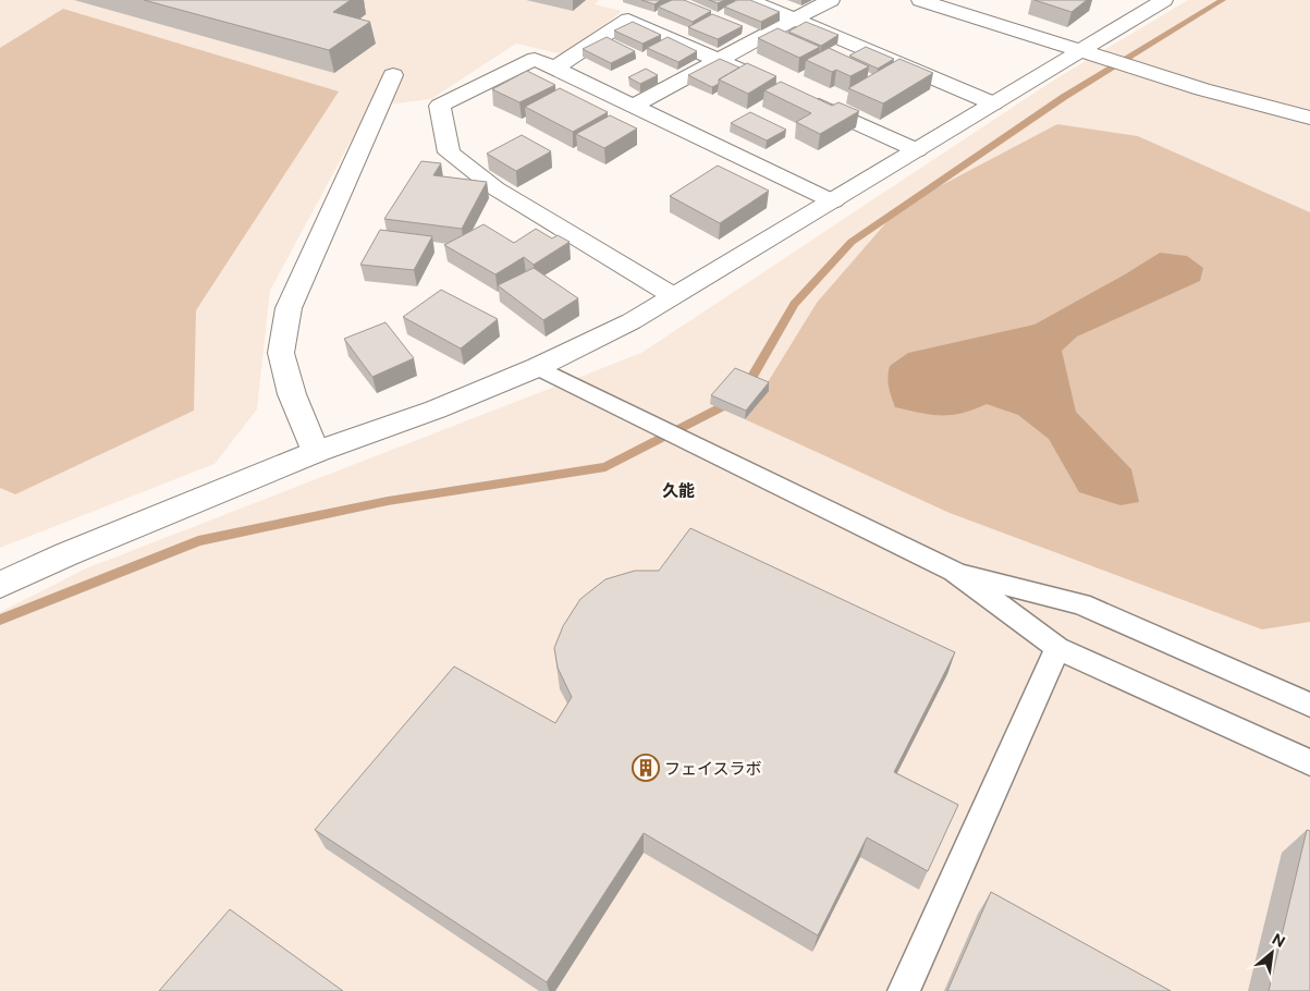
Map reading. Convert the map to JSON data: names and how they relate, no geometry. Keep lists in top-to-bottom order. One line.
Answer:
{"districts":["久能"],"places":{"building":["フェイスラボ"]},"north":"top right"}
